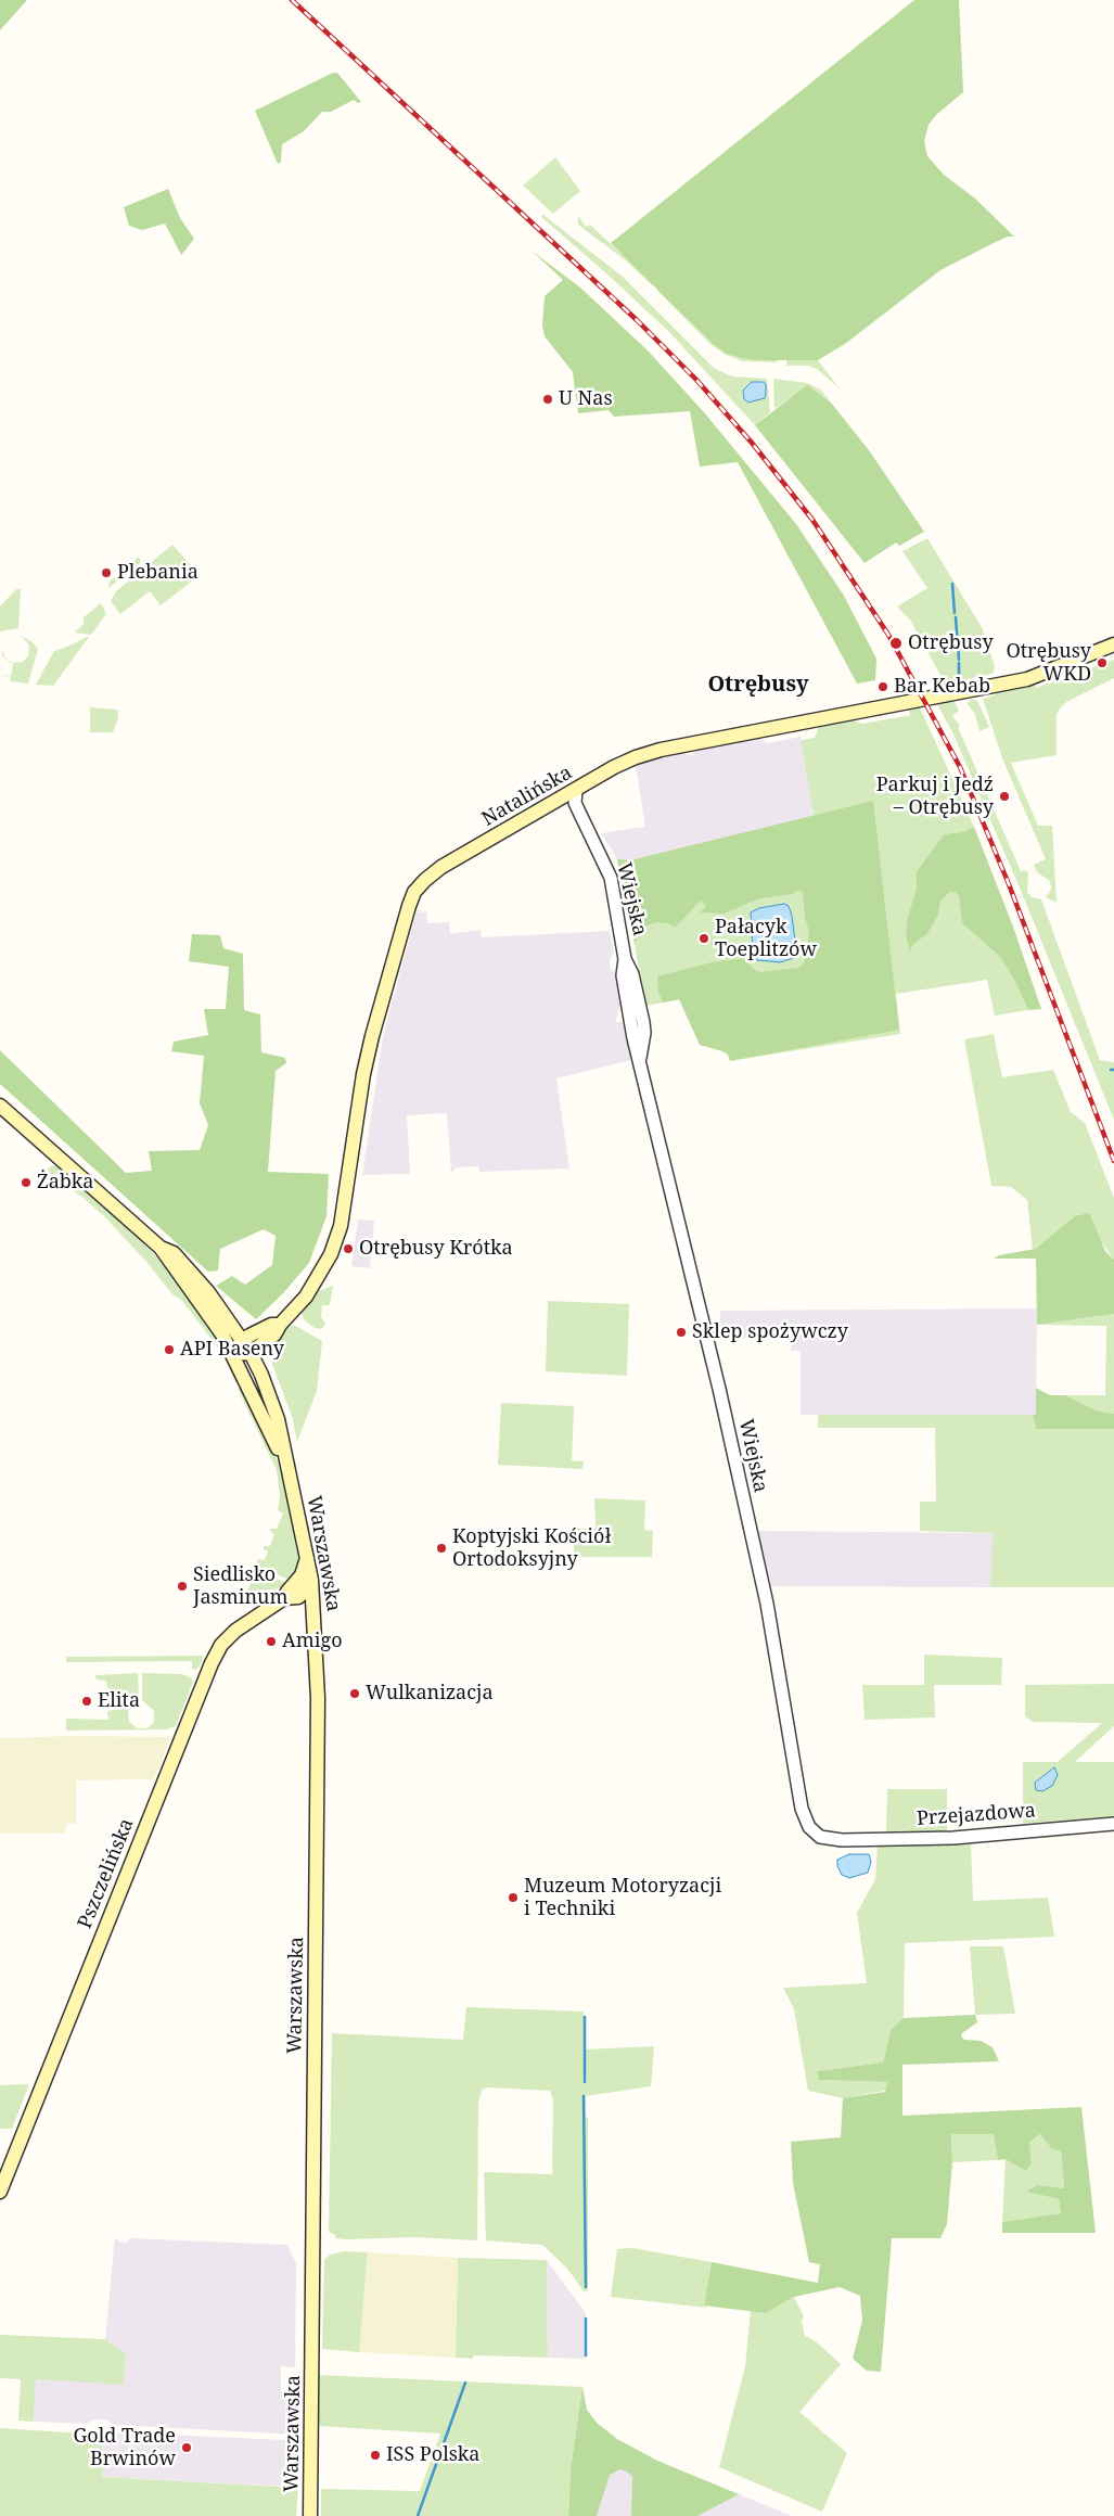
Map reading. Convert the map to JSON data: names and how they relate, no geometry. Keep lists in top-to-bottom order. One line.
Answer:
{"streets":{"main road":["Natalińska","Warszawska","Pszczelińska"],"street":["Wiejska","Przejazdowa"]},"crossings":[["Natalińska","Wiejska"],["Natalińska","Warszawska"],["Wiejska","Przejazdowa"],["Warszawska","Pszczelińska"]],"districts":["Otrębusy"],"places":["U Nas","Plebania","Otrębusy","Otrębusy WKD","Bar Kebab","Parkuj i Jedź – Otrębusy","Pałacyk Toeplitzów","Żabka","Otrębusy Krótka","Sklep spożywczy","API Baseny","Koptyjski Kościół Ortodoksyjny","Siedlisko Jasminum","Amigo","Wulkanizacja","Elita","Muzeum Motoryzacji i Techniki","Gold Trade Brwinów","ISS Polska"]}
